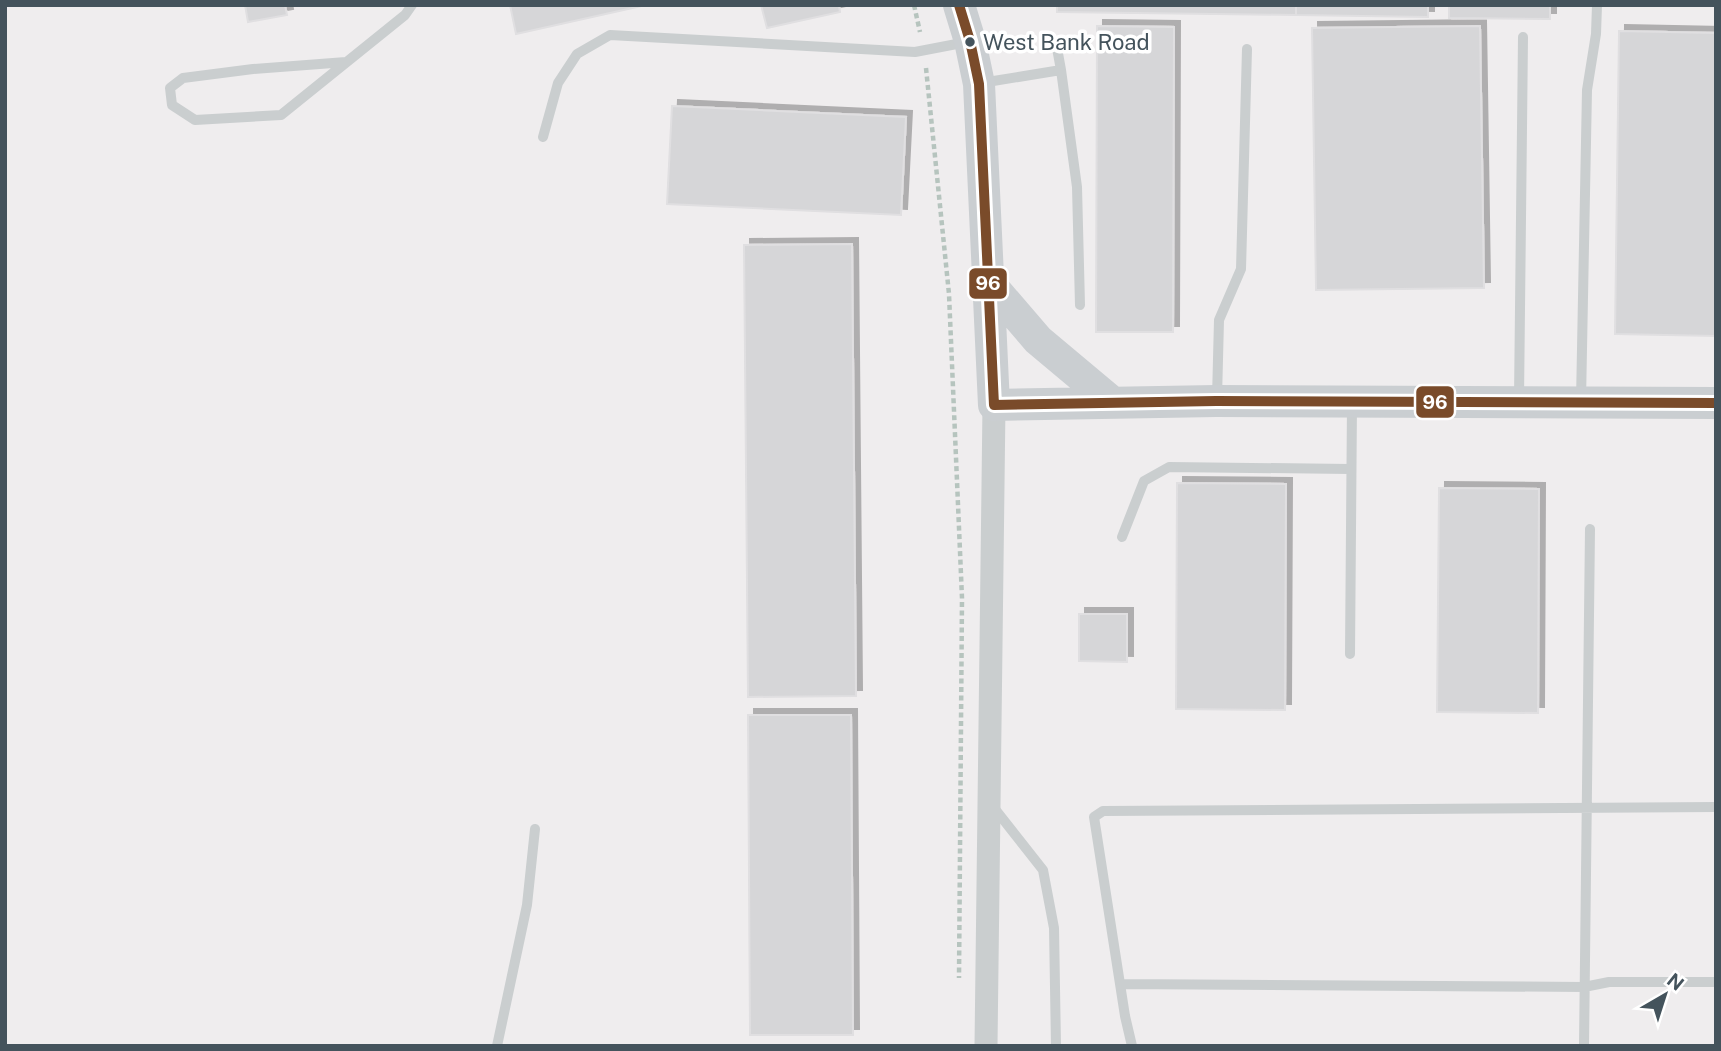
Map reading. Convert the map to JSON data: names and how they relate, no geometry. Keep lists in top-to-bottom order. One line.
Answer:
{"places":["West Bank Road"],"lines":["transit line 96"],"north":"top right"}
